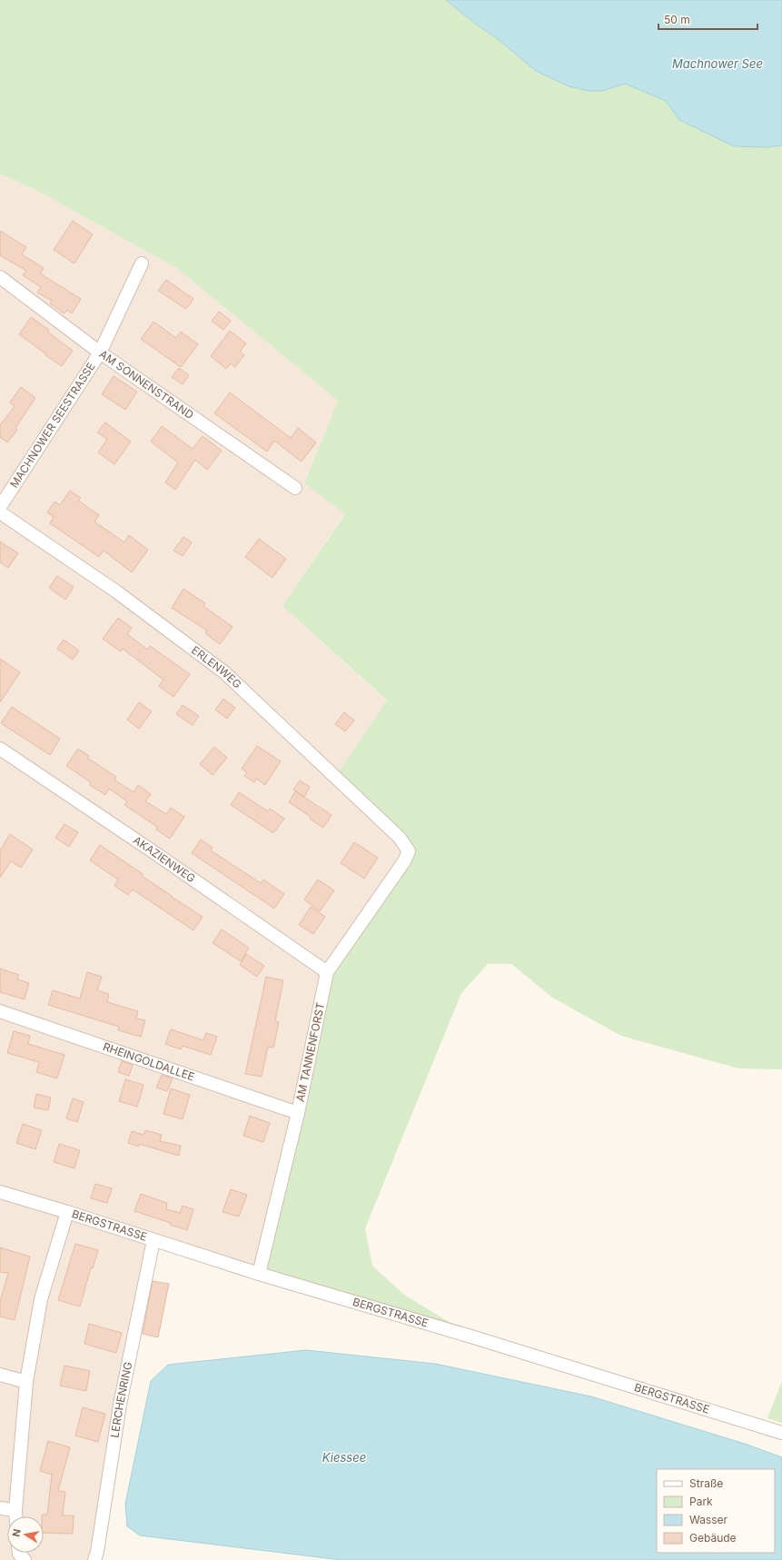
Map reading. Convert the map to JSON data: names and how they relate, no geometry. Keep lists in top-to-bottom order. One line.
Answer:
{"streets":{"street":["AM SONNENSTRAND","MACHNOWER SEESTRASSE","ERLENWEG","AKAZIENWEG","AM TANNENFORST","RHEINGOLDALLEE","BERGSTRASSE","LERCHENRING"]},"crossings":[["AM SONNENSTRAND","MACHNOWER SEESTRASSE"],["ERLENWEG","AM TANNENFORST"],["AKAZIENWEG","AM TANNENFORST"],["AM TANNENFORST","RHEINGOLDALLEE"],["AM TANNENFORST","BERGSTRASSE"],["BERGSTRASSE","LERCHENRING"]],"water":["Machnower See","Kiessee"],"legend":["Straße","Park","Wasser","Gebäude"],"scale_bar":"50 m","north":"left"}
